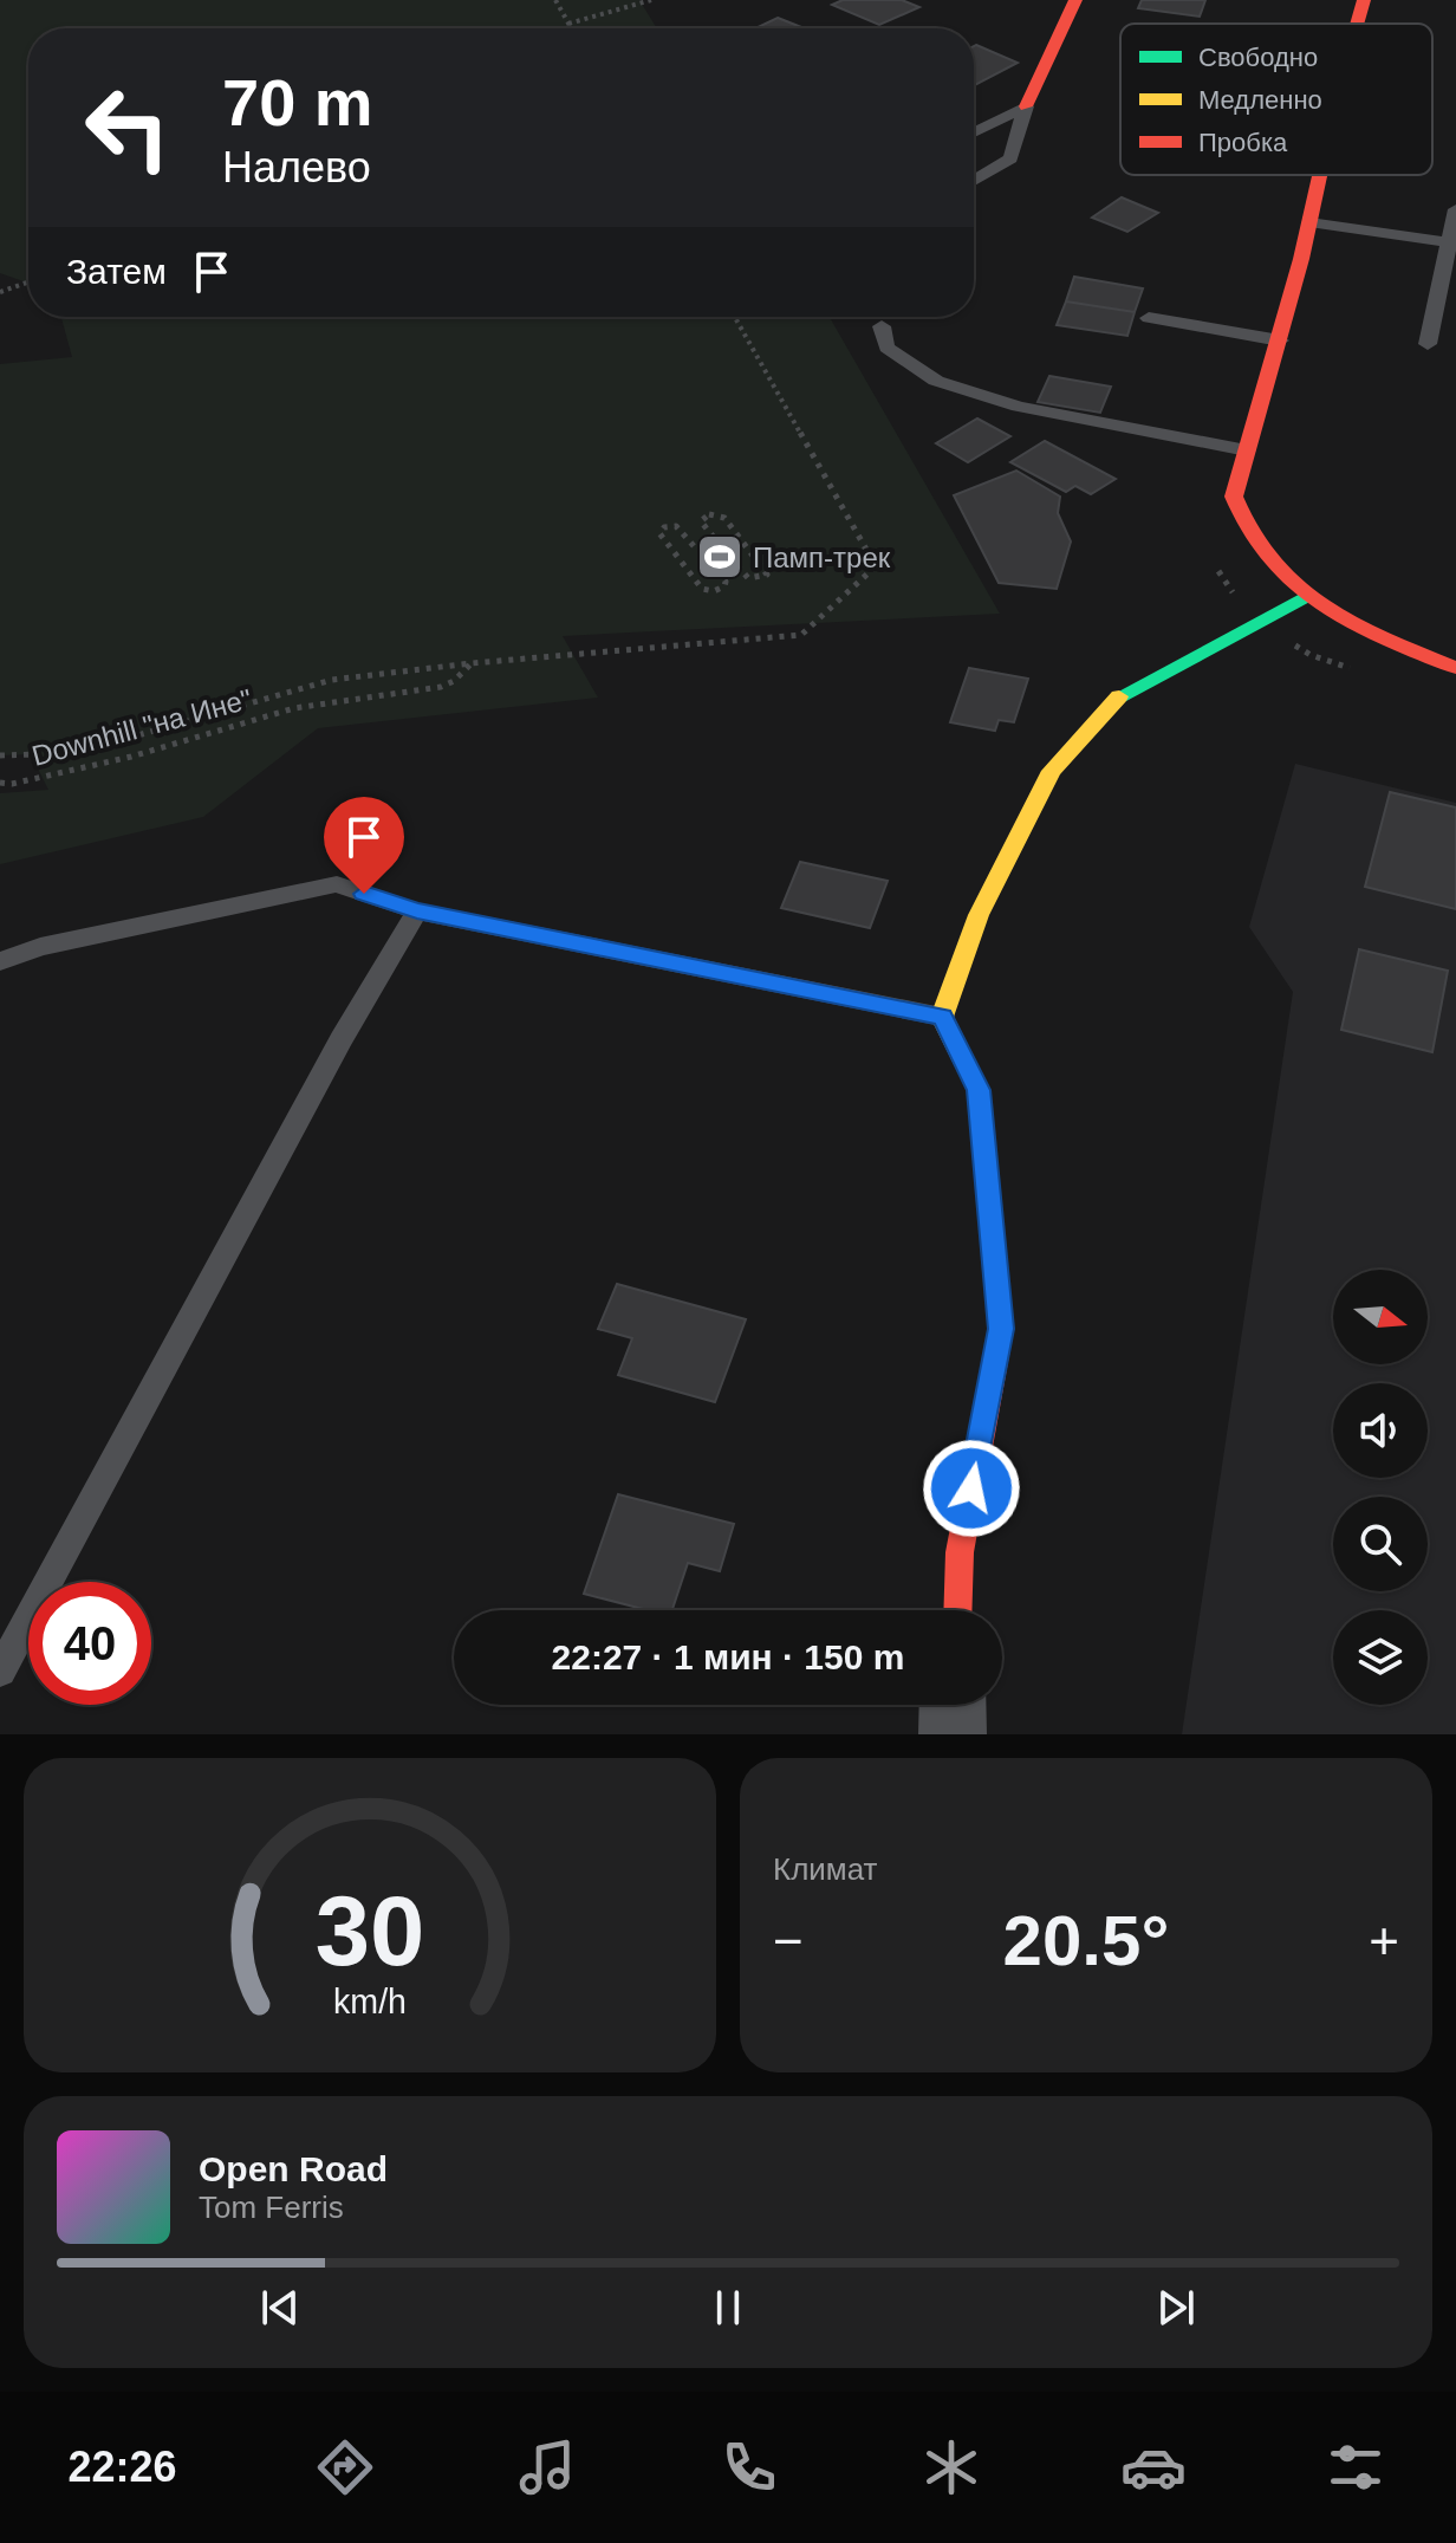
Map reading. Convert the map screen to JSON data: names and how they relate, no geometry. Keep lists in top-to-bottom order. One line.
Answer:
{"streets":{"path":["Downhill \"на Ине\""]},"places":{"sports":["Памп-трек"]},"legend":["Свободно","Медленно","Пробка"],"north":"right","page":{"turn":["70 m","Налево"],"then":"Затем","limit":"40","trip":"22:27 · 1 мин · 150 m","tile":"Климат","heat":["−","20.5°","+"],"song":["Open Road","Tom Ferris"],"tabs":"22:26","gauge":["30","km/h"]}}
